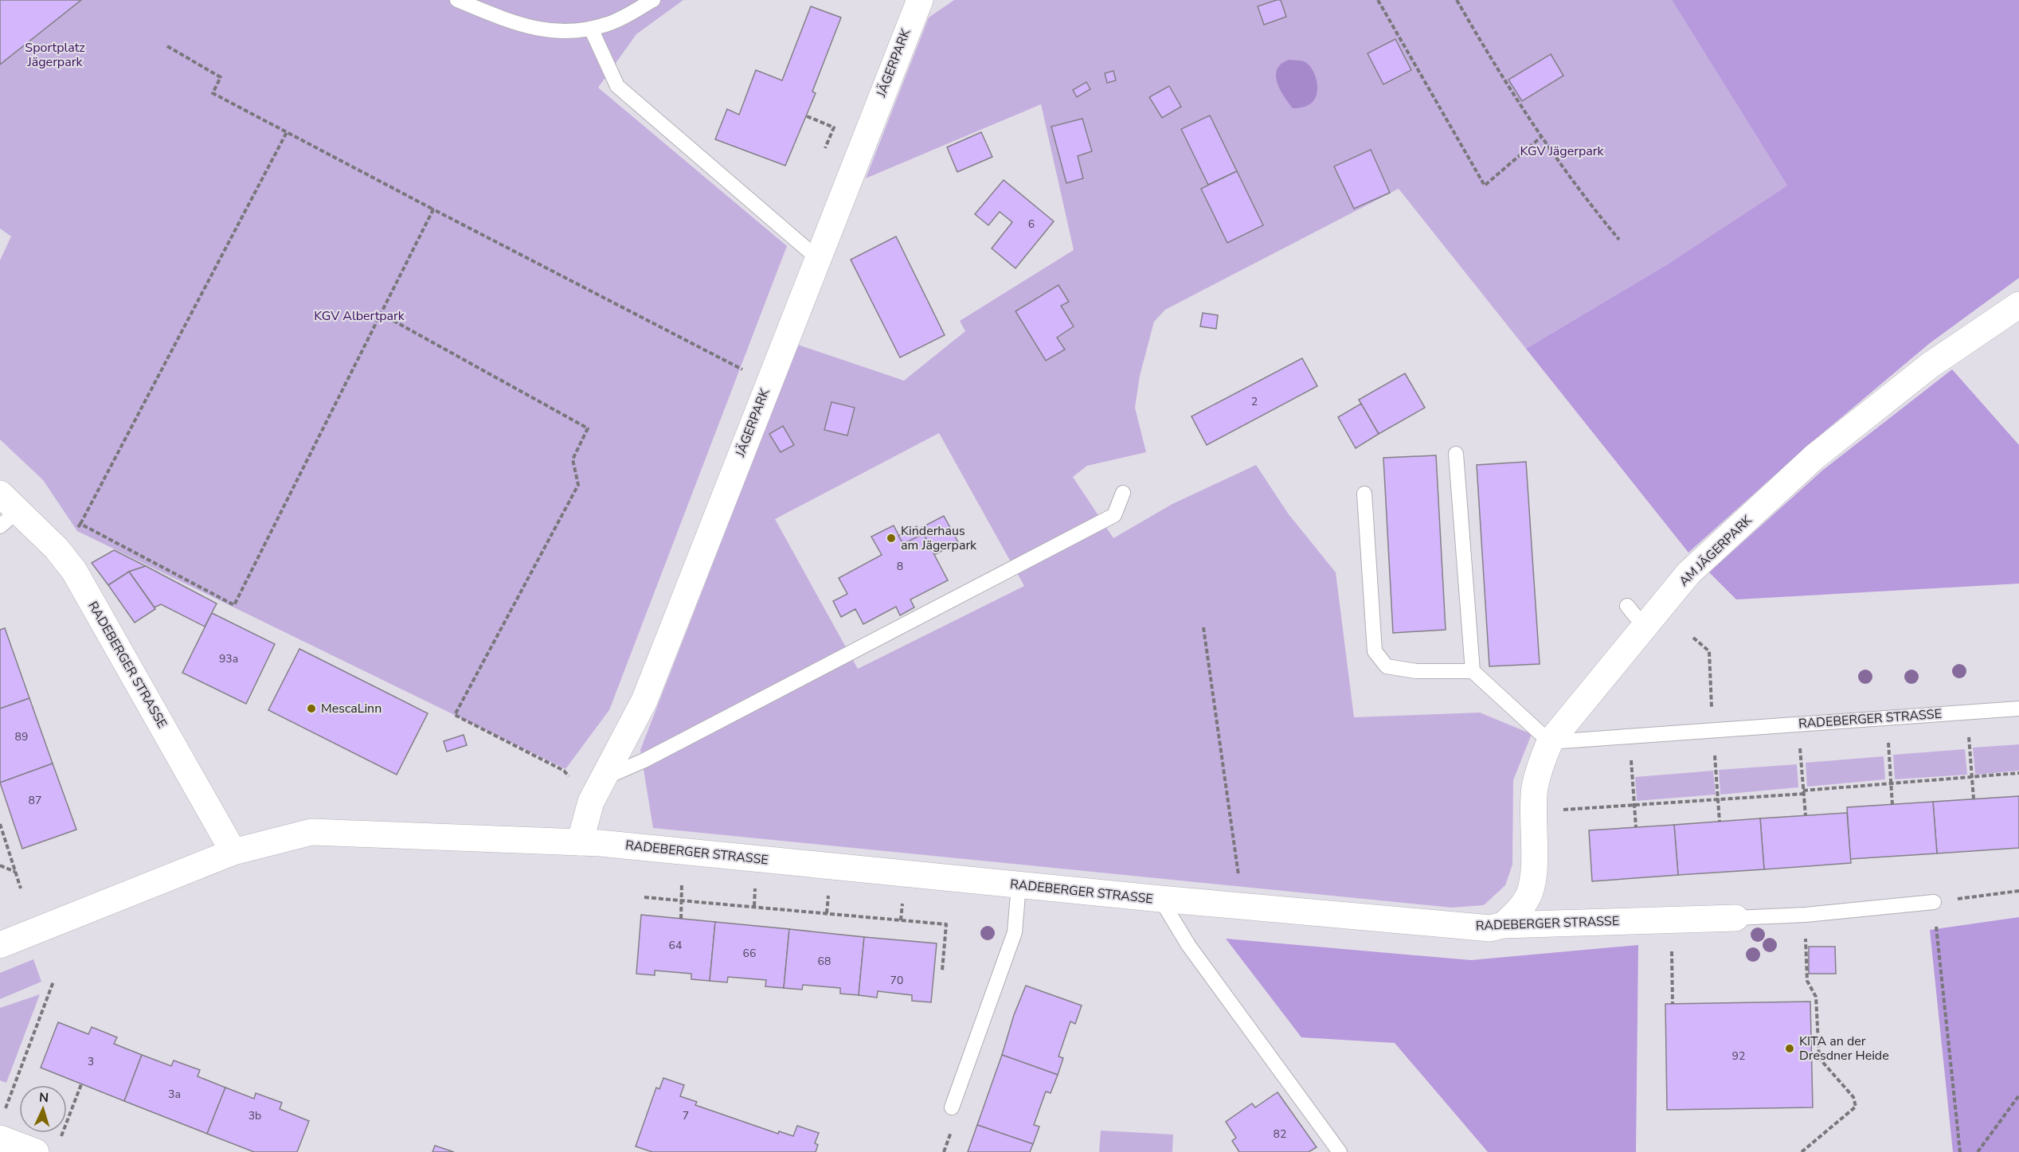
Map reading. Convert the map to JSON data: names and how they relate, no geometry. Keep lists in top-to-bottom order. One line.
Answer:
{"streets":{"street":["JÄGERPARK","AM JÄGERPARK","RADEBERGER STRASSE"]},"crossings":[["JÄGERPARK","RADEBERGER STRASSE"],["AM JÄGERPARK","RADEBERGER STRASSE"]],"parks":["Sportplatz Jägerpark","KGV Jägerpark","KGV Albertpark"],"places":["Kinderhaus am Jägerpark","MescaLinn","KITA an der Dresdner Heide"],"house_numbers":["6","2","8","93a","89","87","64","66","68","70","92","3","3a","3b","7","82"],"north":"top"}
